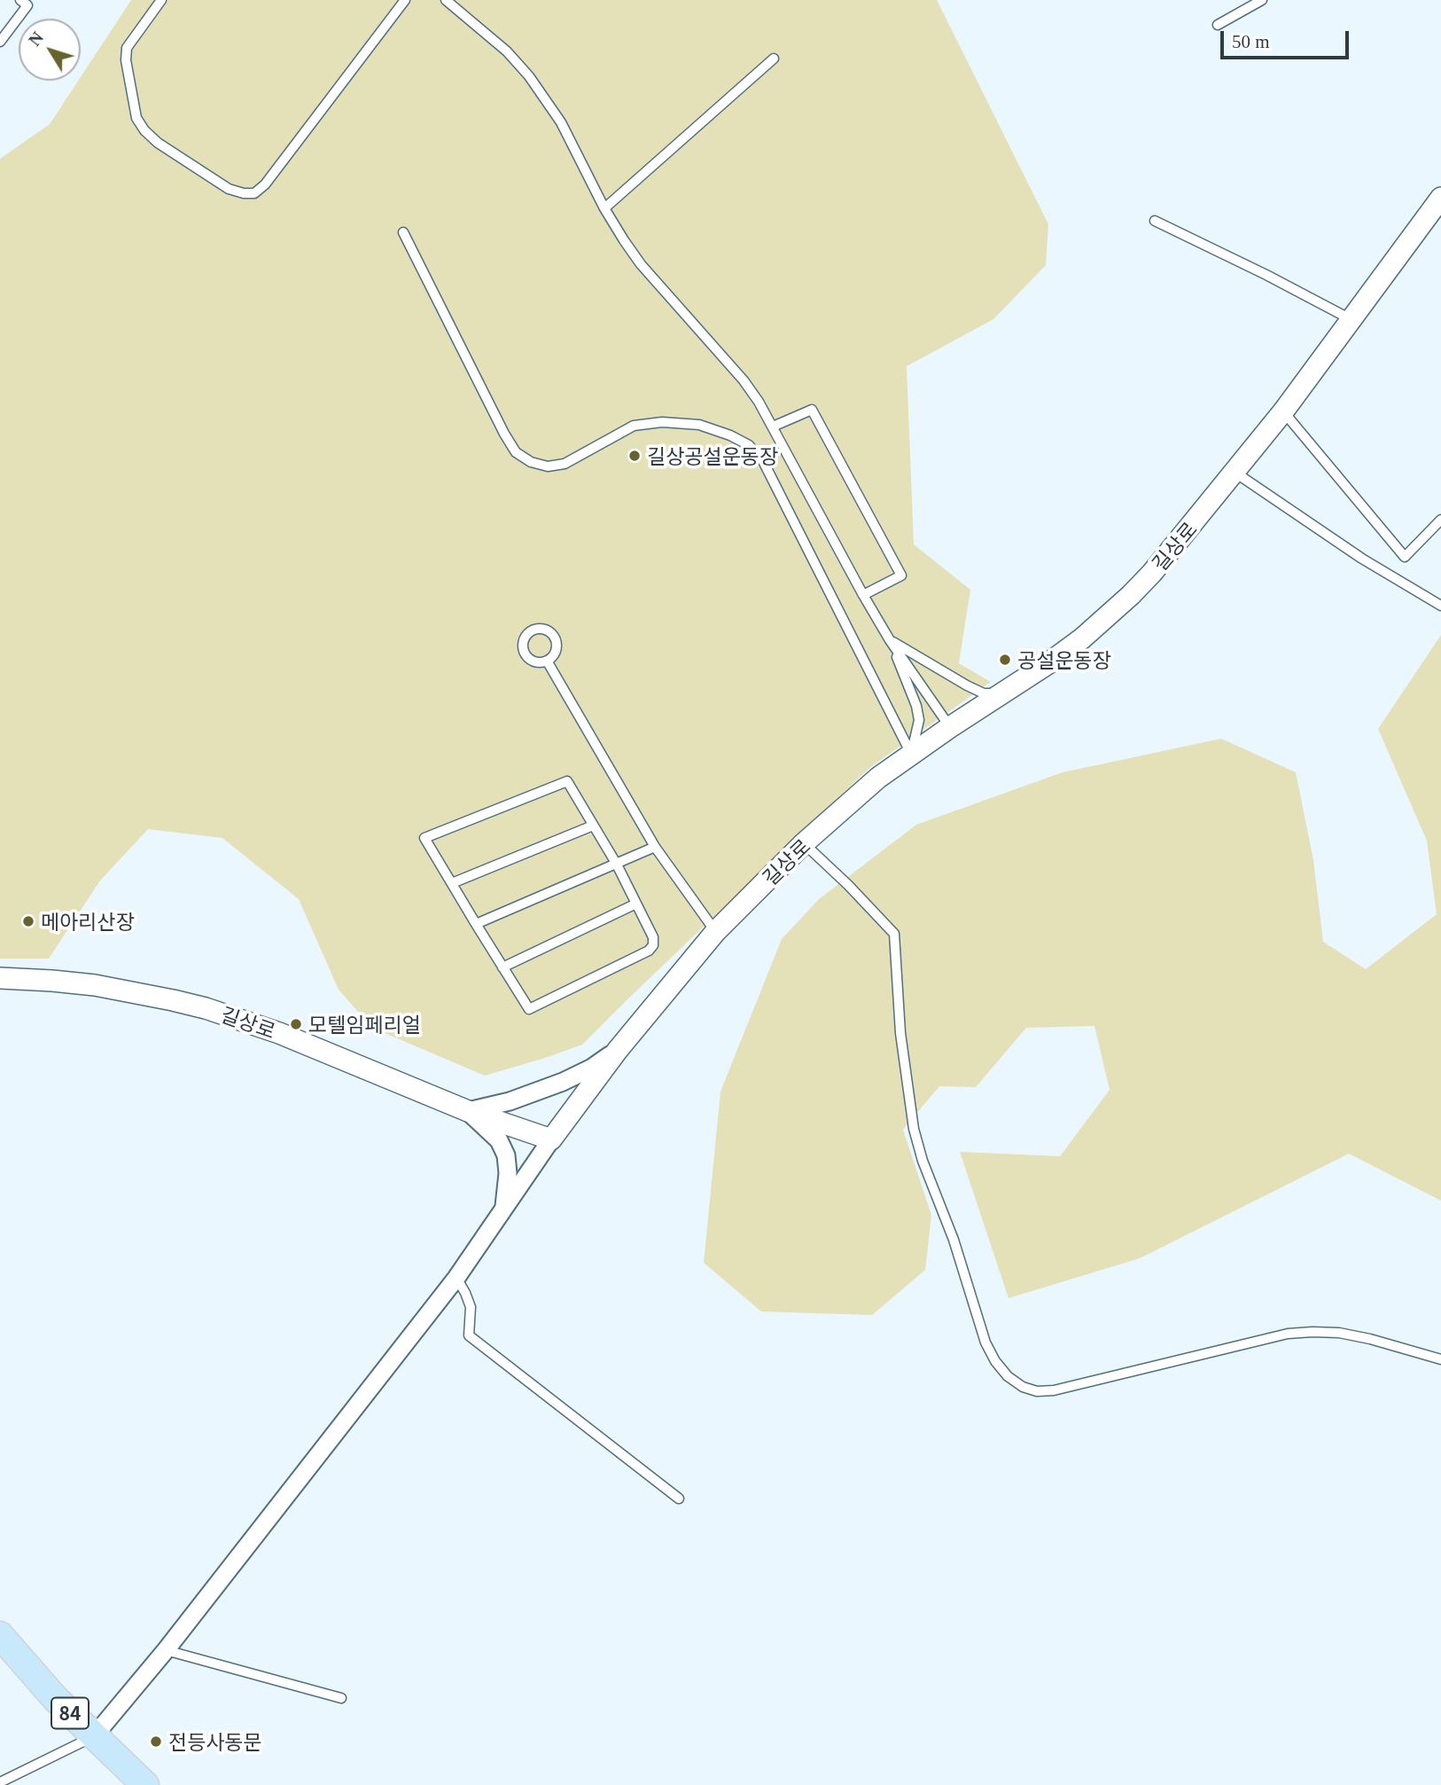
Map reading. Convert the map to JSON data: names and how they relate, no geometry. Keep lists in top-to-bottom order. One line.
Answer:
{"streets":{"main road":["84"],"street":["길상로"]},"places":["길상공설운동장","공설운동장","메아리산장","모텔임페리얼","전등사동문"],"scale_bar":"50 m","north":"top left"}
